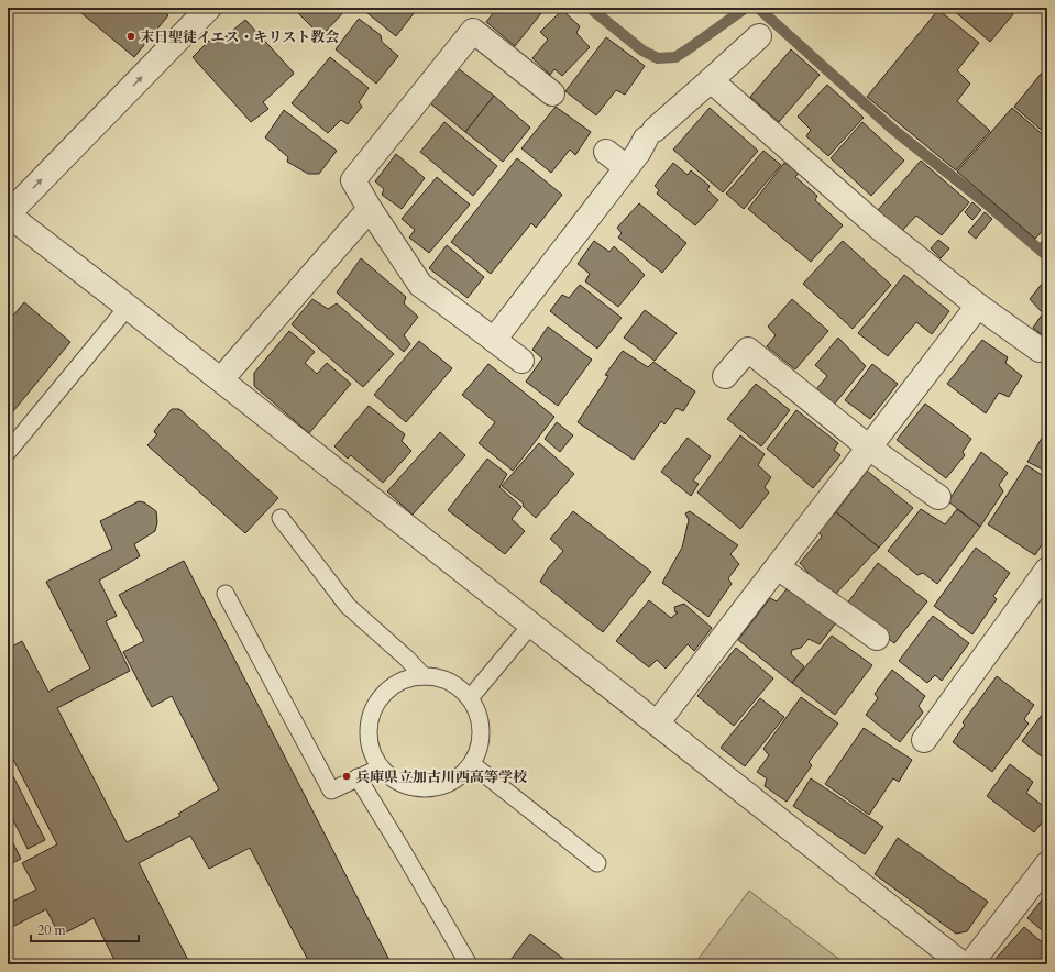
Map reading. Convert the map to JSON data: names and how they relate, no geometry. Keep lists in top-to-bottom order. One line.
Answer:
{"places":["末日聖徒イエス・キリスト教会","兵庫県立加古川西高等学校"],"scale_bar":"20 m"}
